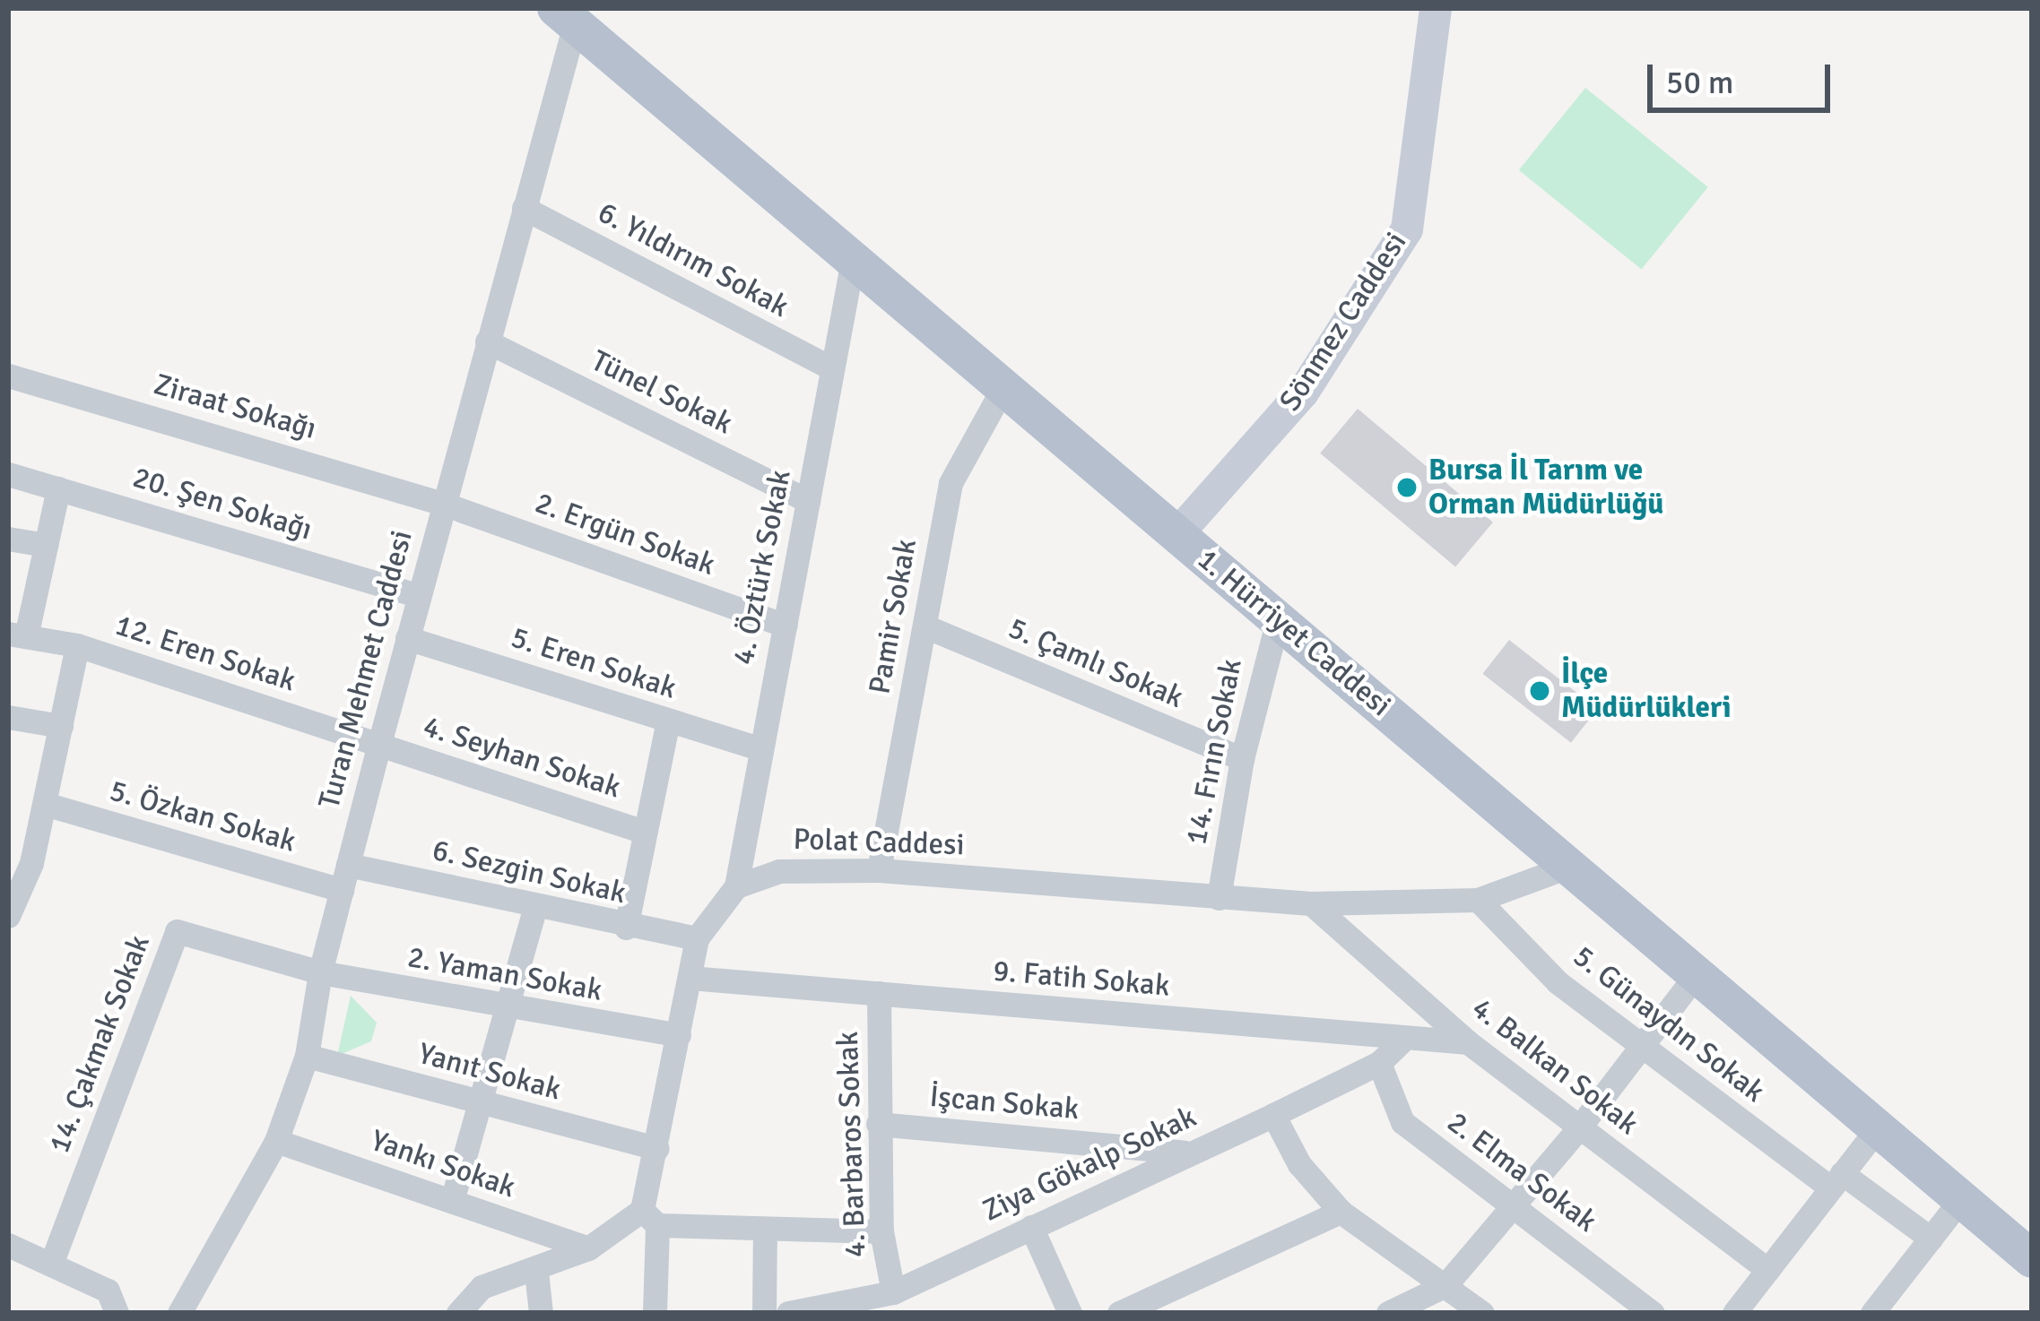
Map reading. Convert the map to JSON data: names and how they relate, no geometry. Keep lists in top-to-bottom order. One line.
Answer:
{"streets":{"main road":["Sönmez Caddesi","1. Hürriyet Caddesi"],"street":["6. Yıldırım Sokak","Tünel Sokak","Ziraat Sokağı","20. Şen Sokağı","2. Ergün Sokak","4. Öztürk Sokak","Pamir Sokak","12. Eren Sokak","5. Eren Sokak","5. Çamlı Sokak","Turan Mehmet Caddesi","14. Fırın Sokak","4. Seyhan Sokak","5. Özkan Sokak","Polat Caddesi","6. Sezgin Sokak","2. Yaman Sokak","9. Fatih Sokak","5. Günaydın Sokak","14. Çakmak Sokak","4. Balkan Sokak","Yanıt Sokak","İşcan Sokak","4. Barbaros Sokak","Yankı Sokak","Ziya Gökalp Sokak","2. Elma Sokak"]},"crossings":[["6. Yıldırım Sokak","4. Öztürk Sokak"],["6. Yıldırım Sokak","Turan Mehmet Caddesi"],["Sönmez Caddesi","1. Hürriyet Caddesi"],["Tünel Sokak","4. Öztürk Sokak"],["Tünel Sokak","Turan Mehmet Caddesi"],["Ziraat Sokağı","2. Ergün Sokak"],["Ziraat Sokağı","Turan Mehmet Caddesi"],["20. Şen Sokağı","Turan Mehmet Caddesi"],["2. Ergün Sokak","4. Öztürk Sokak"],["2. Ergün Sokak","Turan Mehmet Caddesi"],["4. Öztürk Sokak","1. Hürriyet Caddesi"],["4. Öztürk Sokak","5. Eren Sokak"],["4. Öztürk Sokak","Polat Caddesi"],["Pamir Sokak","1. Hürriyet Caddesi"],["Pamir Sokak","5. Çamlı Sokak"],["Pamir Sokak","Polat Caddesi"],["1. Hürriyet Caddesi","Turan Mehmet Caddesi"],["1. Hürriyet Caddesi","14. Fırın Sokak"],["1. Hürriyet Caddesi","Polat Caddesi"],["12. Eren Sokak","Turan Mehmet Caddesi"],["12. Eren Sokak","4. Seyhan Sokak"],["5. Eren Sokak","Turan Mehmet Caddesi"],["5. Çamlı Sokak","14. Fırın Sokak"],["Turan Mehmet Caddesi","4. Seyhan Sokak"],["Turan Mehmet Caddesi","5. Özkan Sokak"],["Turan Mehmet Caddesi","6. Sezgin Sokak"],["Turan Mehmet Caddesi","2. Yaman Sokak"],["Turan Mehmet Caddesi","14. Çakmak Sokak"],["Turan Mehmet Caddesi","Yanıt Sokak"],["Turan Mehmet Caddesi","Yankı Sokak"],["14. Fırın Sokak","Polat Caddesi"],["Polat Caddesi","5. Günaydın Sokak"],["Polat Caddesi","4. Balkan Sokak"],["2. Yaman Sokak","14. Çakmak Sokak"],["9. Fatih Sokak","4. Balkan Sokak"],["9. Fatih Sokak","4. Barbaros Sokak"],["9. Fatih Sokak","Ziya Gökalp Sokak"],["İşcan Sokak","4. Barbaros Sokak"],["İşcan Sokak","Ziya Gökalp Sokak"],["4. Barbaros Sokak","Ziya Gökalp Sokak"],["Ziya Gökalp Sokak","2. Elma Sokak"]],"places":["Bursa İl Tarım ve Orman Müdürlüğü","İlçe Müdürlükleri"],"scale_bar":"50 m"}
